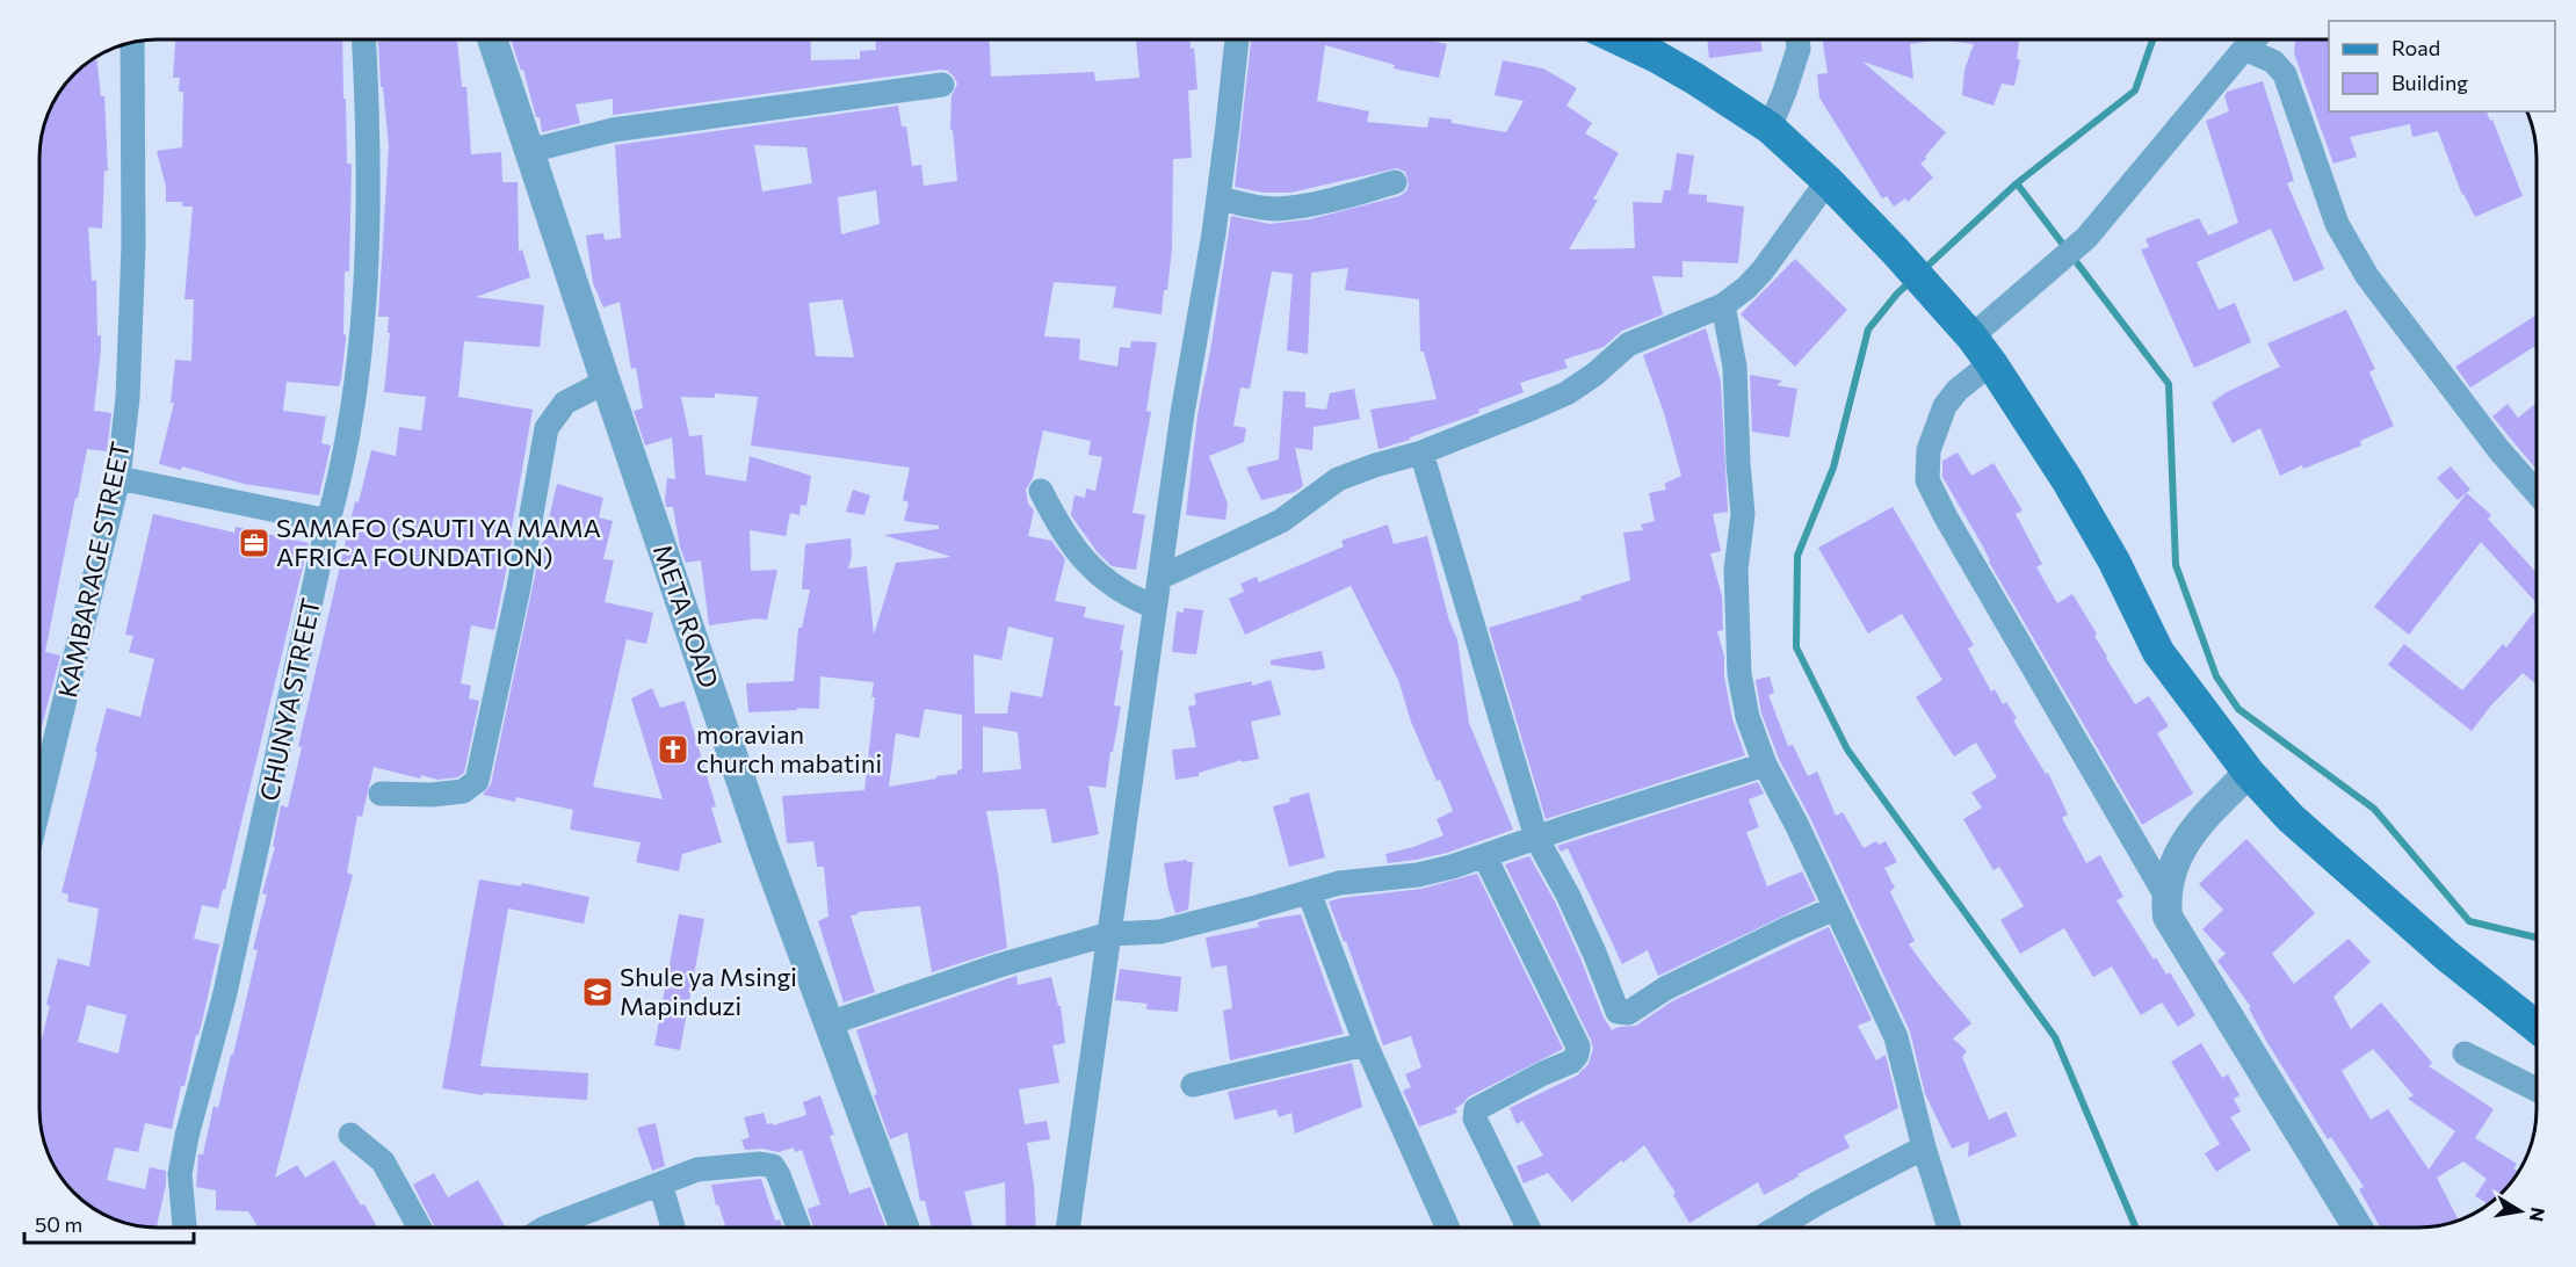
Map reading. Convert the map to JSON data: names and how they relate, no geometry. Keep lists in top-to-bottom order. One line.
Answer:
{"streets":{"street":["KAMBARAGE STREET","META ROAD","CHUNYA STREET"]},"places":{"office":["SAMAFO (SAUTI YA MAMA AFRICA FOUNDATION)"],"church":["moravian church mabatini"],"school or university":["Shule ya Msingi Mapinduzi"]},"legend":["Road","Building"],"scale_bar":"50 m","north":"right"}
